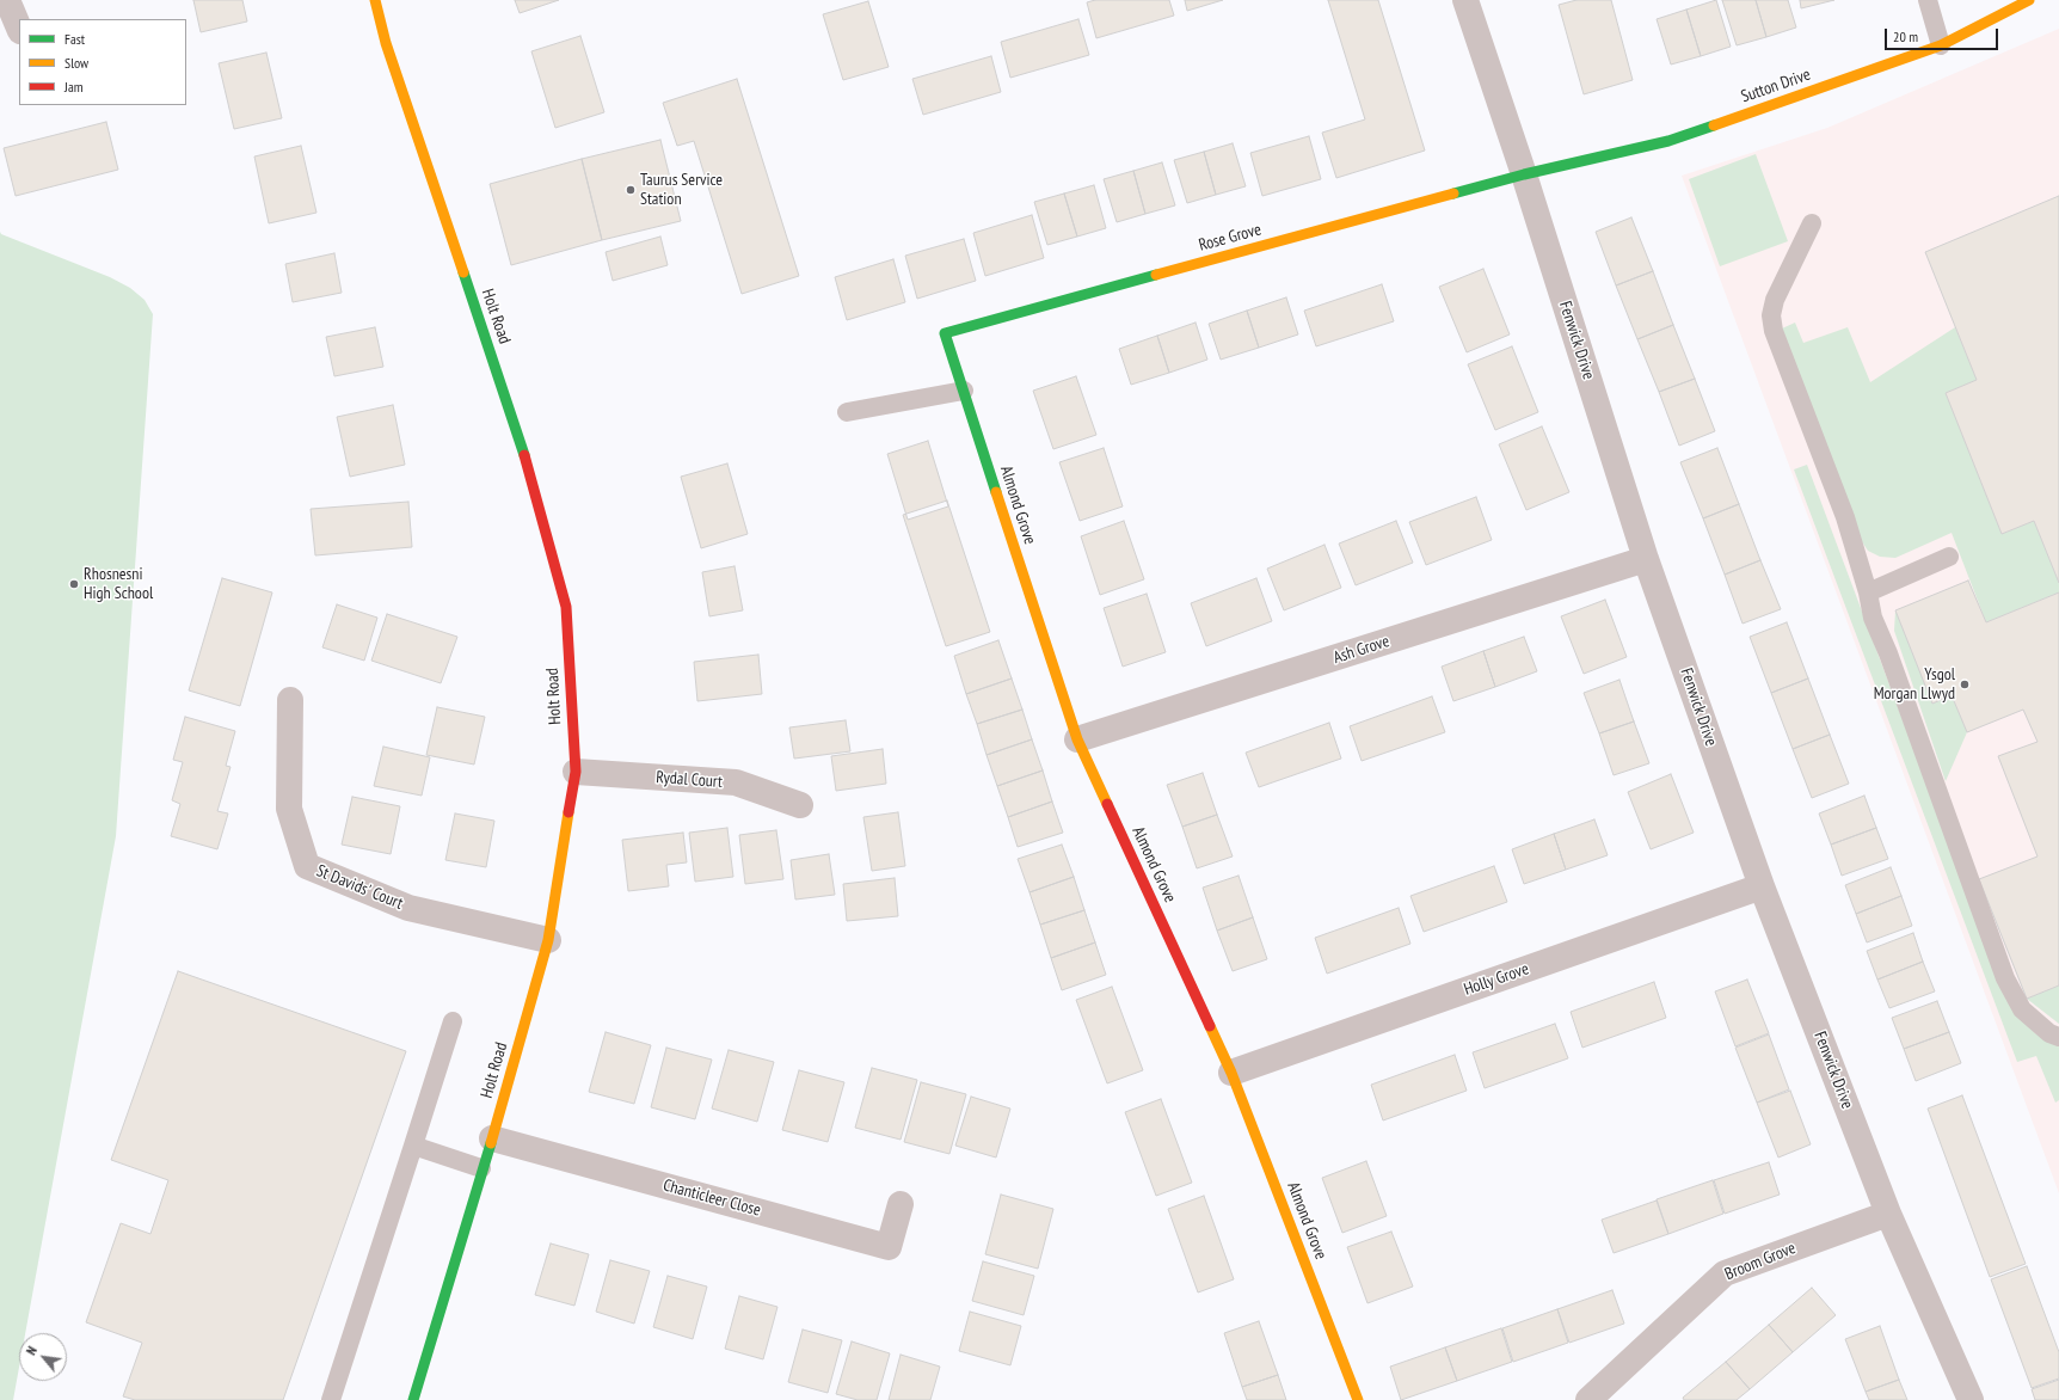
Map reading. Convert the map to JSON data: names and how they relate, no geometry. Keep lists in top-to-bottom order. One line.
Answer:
{"streets":{"street":["Sutton Drive","Rose Grove","Holt Road","Fenwick Drive","Almond Grove","Ash Grove","Rydal Court","St Davids' Court","Holly Grove","Chanticleer Close","Broom Grove"]},"crossings":[["Sutton Drive","Rose Grove"],["Sutton Drive","Fenwick Drive"],["Rose Grove","Fenwick Drive"],["Rose Grove","Almond Grove"],["Holt Road","Rydal Court"],["Holt Road","St Davids' Court"],["Holt Road","Chanticleer Close"],["Fenwick Drive","Ash Grove"],["Fenwick Drive","Holly Grove"],["Fenwick Drive","Broom Grove"],["Almond Grove","Ash Grove"],["Almond Grove","Holly Grove"]],"places":["Taurus Service Station","Rhosnesni High School","Ysgol Morgan Llwyd"],"legend":["Fast","Slow","Jam"],"scale_bar":"20 m","north":"top left"}
